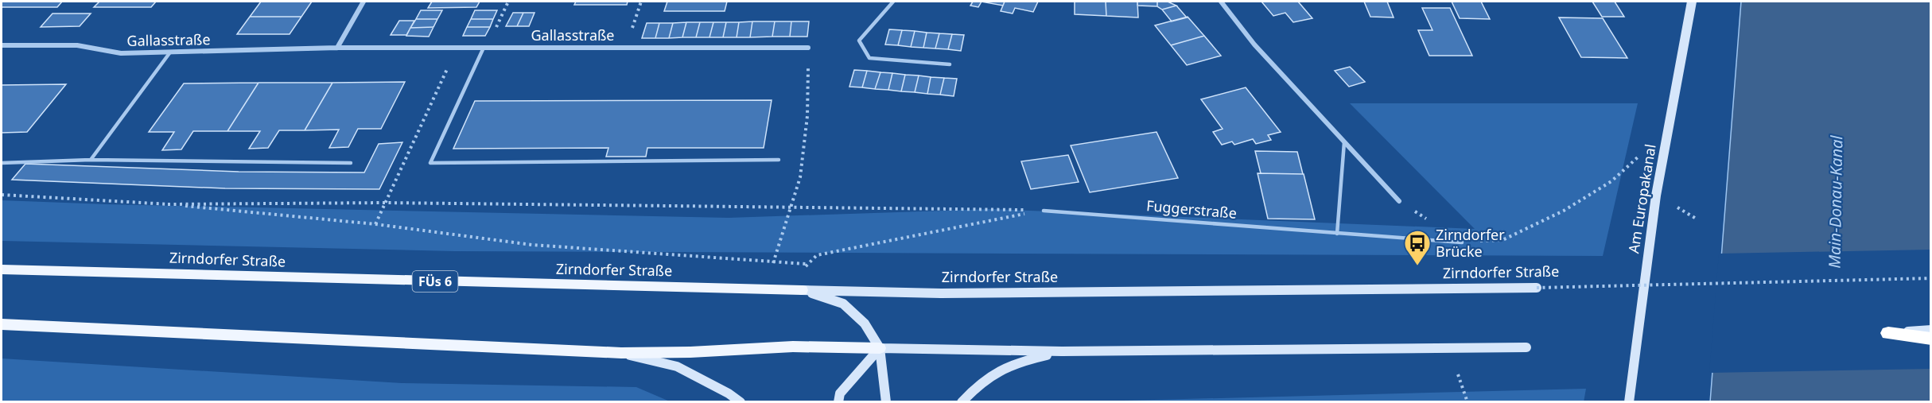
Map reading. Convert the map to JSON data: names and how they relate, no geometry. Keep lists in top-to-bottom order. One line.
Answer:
{"streets":{"main road":["Am Europakanal","Zirndorfer Straße","FÜs 6"],"street":["Gallasstraße"],"lane":["Fuggerstraße"]},"water":["Main-Donau-Kanal"],"places":{"bus stop":["Zirndorfer Brücke"]}}
